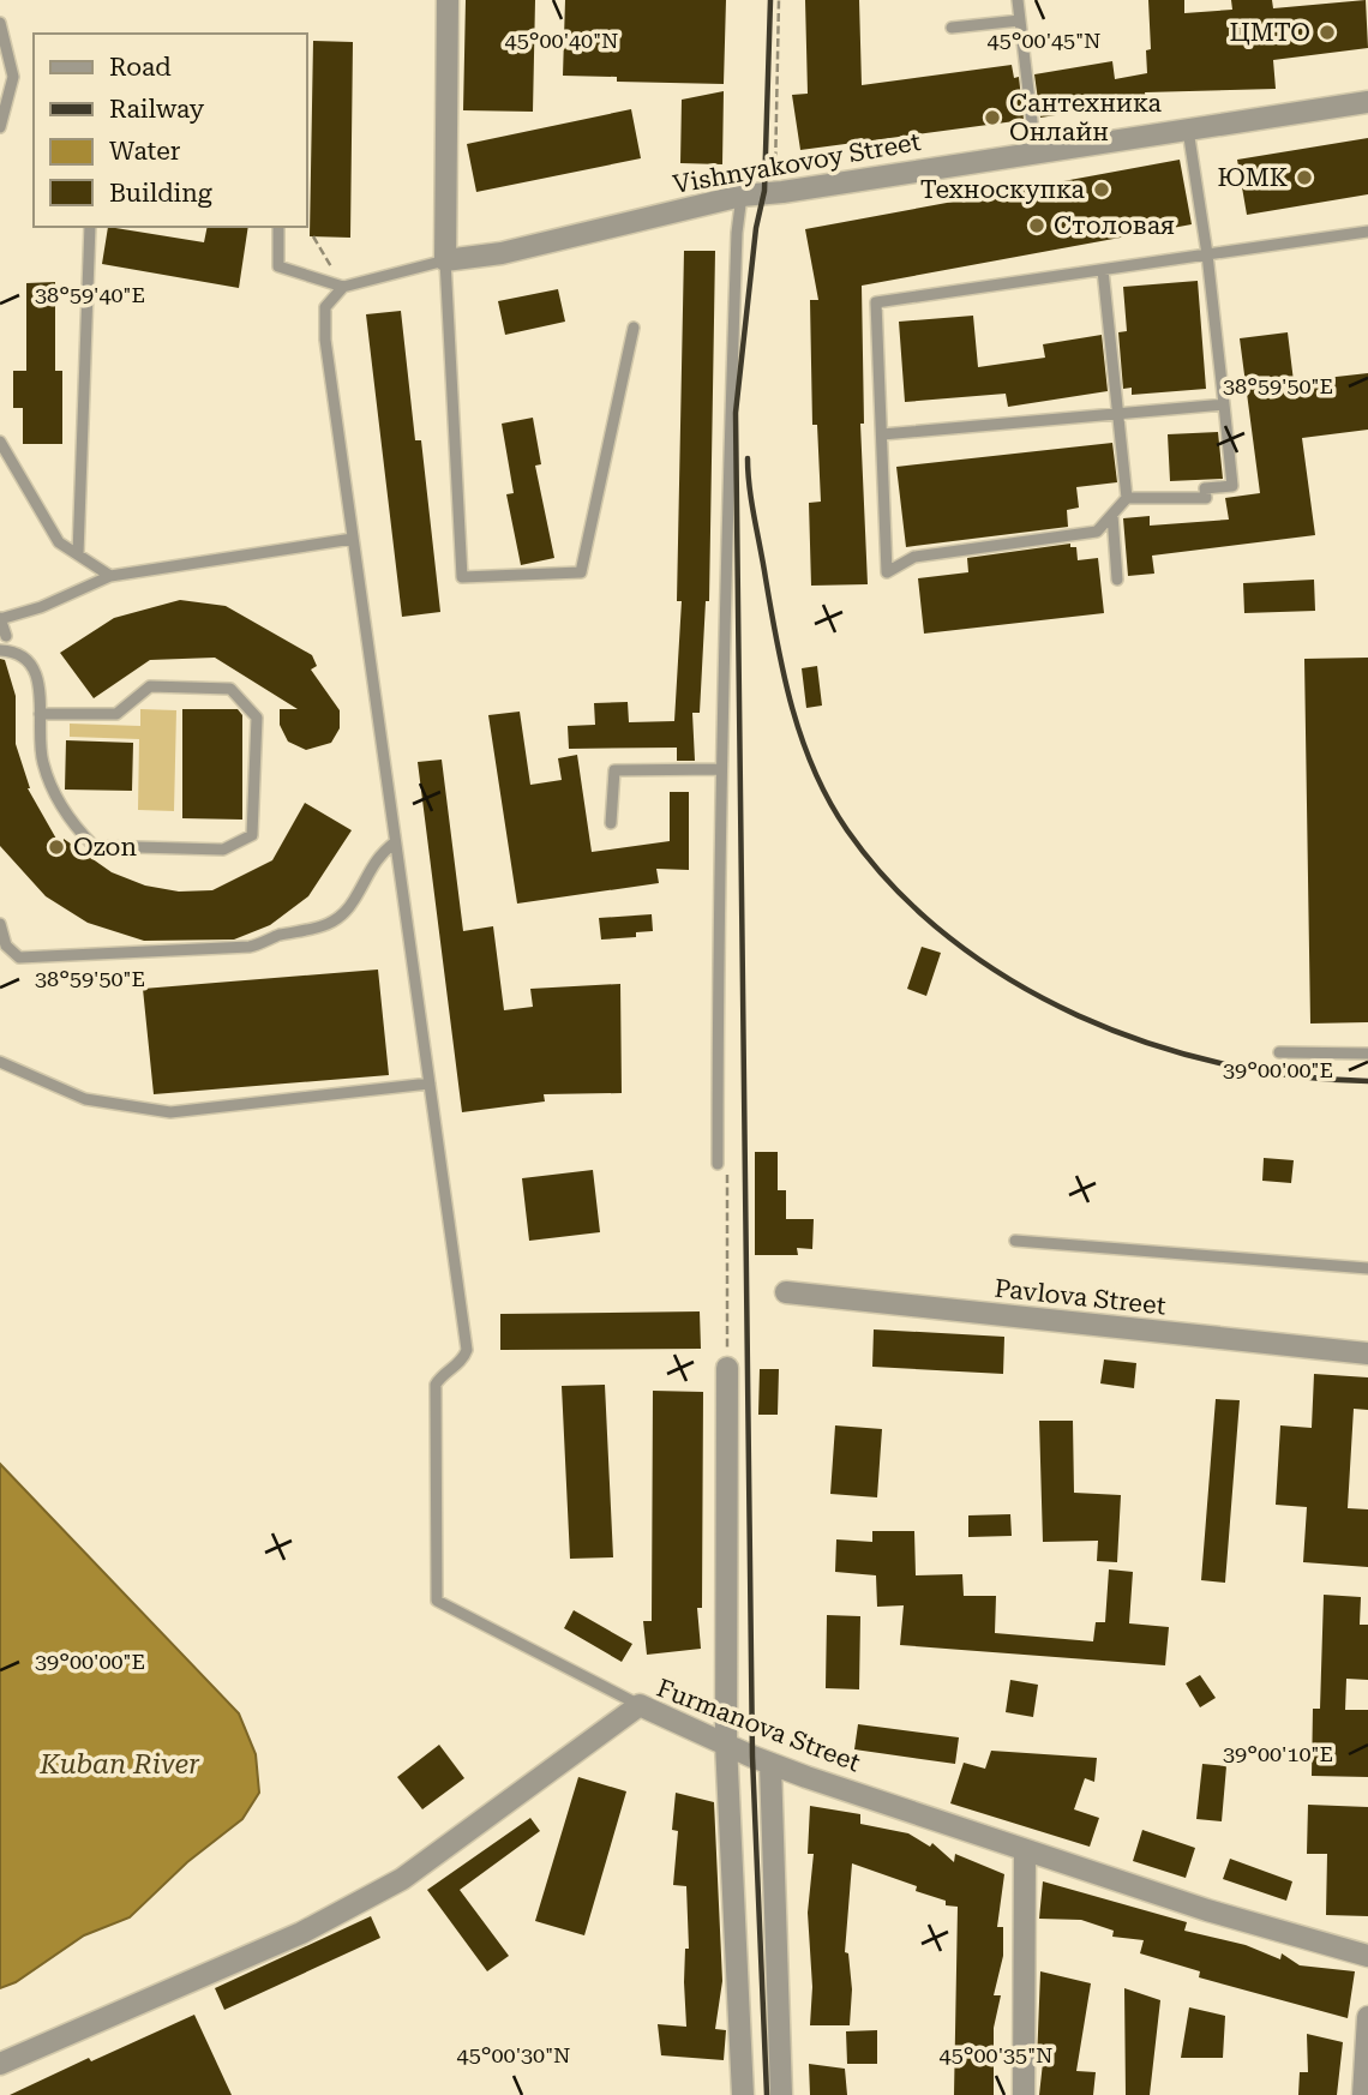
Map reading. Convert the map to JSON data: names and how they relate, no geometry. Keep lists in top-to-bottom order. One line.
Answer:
{"streets":{"street":["Vishnyakovoy Street","Pavlova Street","Furmanova Street"]},"water":["Kuban River"],"places":["ЦМТО","Сантехника Онлайн","ЮМК","Техноскупка","Столовая","Ozon"],"legend":["Road","Railway","Water","Building"],"coordinates":["45°00'40\"N","45°00'45\"N","38°59'40\"E","38°59'50\"E","39°00'00\"E","39°00'10\"E","45°00'30\"N","45°00'35\"N"]}
